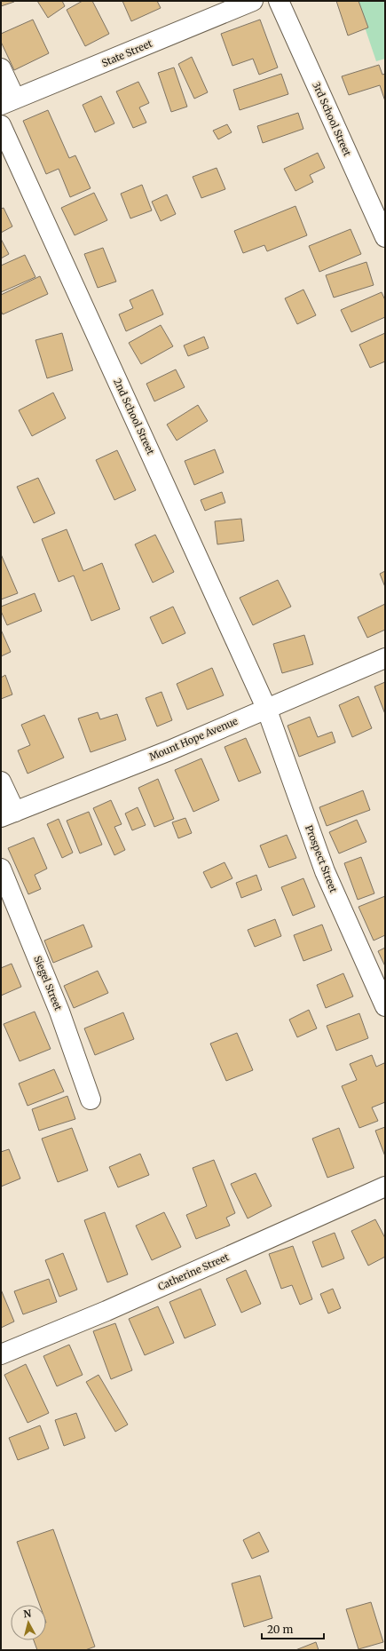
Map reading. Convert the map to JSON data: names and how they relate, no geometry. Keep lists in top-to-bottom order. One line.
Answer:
{"streets":{"street":["State Street","3rd School Street","2nd School Street","Mount Hope Avenue","Prospect Street","Siegel Street","Catherine Street"]},"crossings":[["2nd School Street","Mount Hope Avenue"],["2nd School Street","Prospect Street"],["Mount Hope Avenue","Prospect Street"]],"scale_bar":"20 m","north":"top"}
